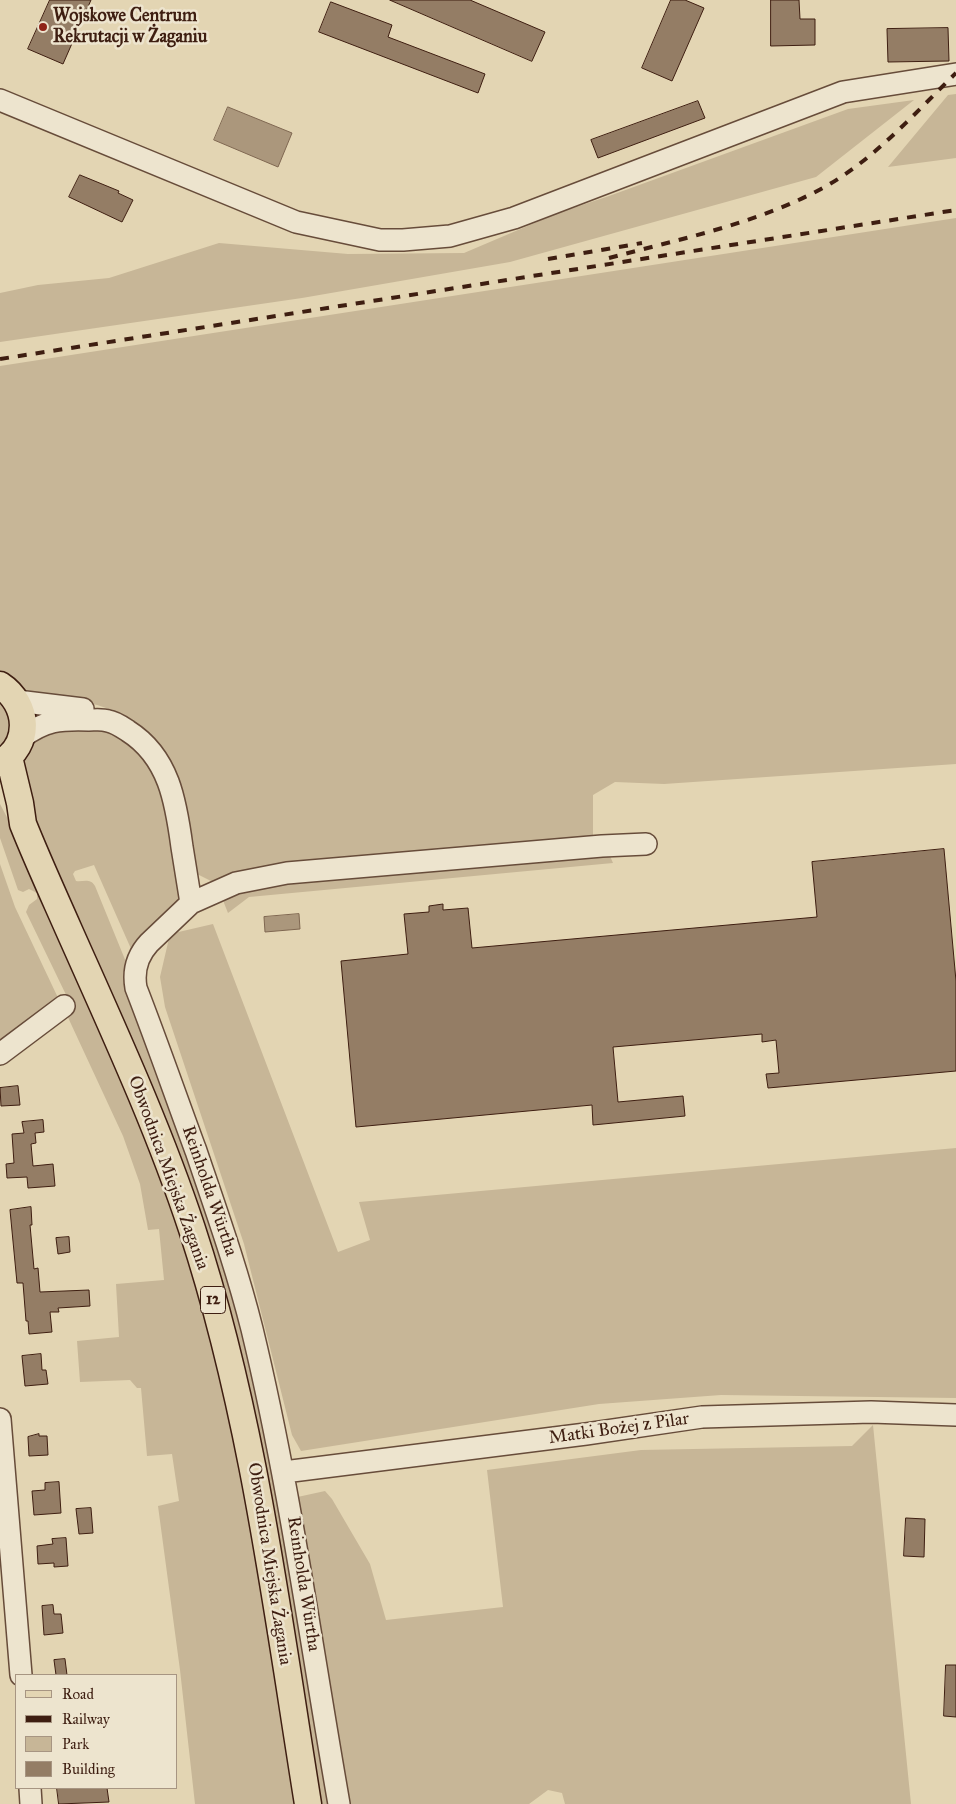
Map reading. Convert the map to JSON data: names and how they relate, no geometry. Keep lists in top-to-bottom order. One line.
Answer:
{"streets":{"main road":["Obwodnica Miejska Żagania","12"],"street":["Reinholda Würtha","Matki Bożej z Pilar"]},"crossings":[["Obwodnica Miejska Żagania","12"],["Reinholda Würtha","Matki Bożej z Pilar"]],"places":["Wojskowe Centrum Rekrutacji w Żaganiu"],"legend":["Road","Railway","Park","Building"]}
